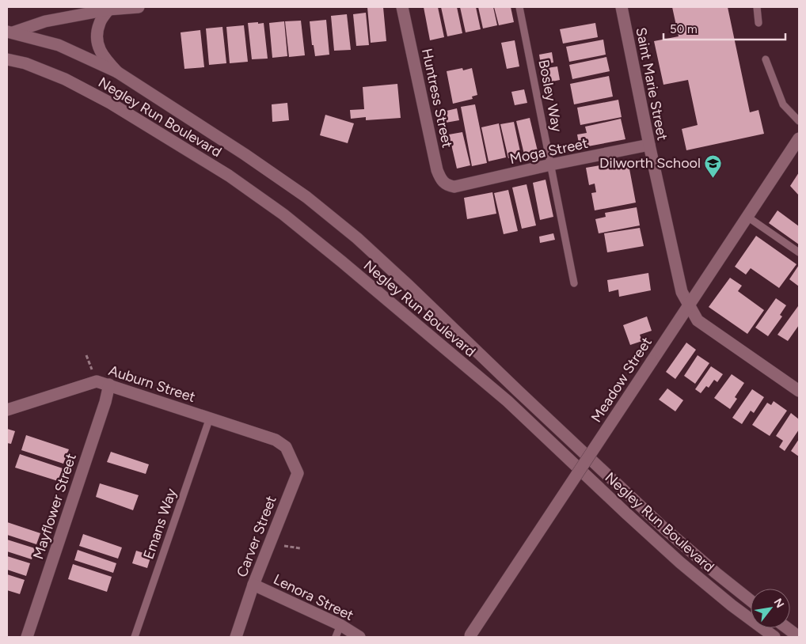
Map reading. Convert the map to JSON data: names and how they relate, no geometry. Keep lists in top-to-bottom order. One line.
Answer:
{"streets":{"street":["Saint Marie Street","Huntress Street","Negley Run Boulevard","Moga Street","Meadow Street","Auburn Street","Mayflower Street","Carver Street","Lenora Street"],"lane":["Bosley Way","Emans Way"]},"crossings":[["Saint Marie Street","Moga Street"],["Saint Marie Street","Meadow Street"],["Bosley Way","Moga Street"],["Huntress Street","Moga Street"],["Auburn Street","Mayflower Street"],["Auburn Street","Emans Way"],["Auburn Street","Carver Street"],["Carver Street","Lenora Street"]],"places":{"school or university":["Dilworth School"]},"scale_bar":"50 m","north":"top right"}
